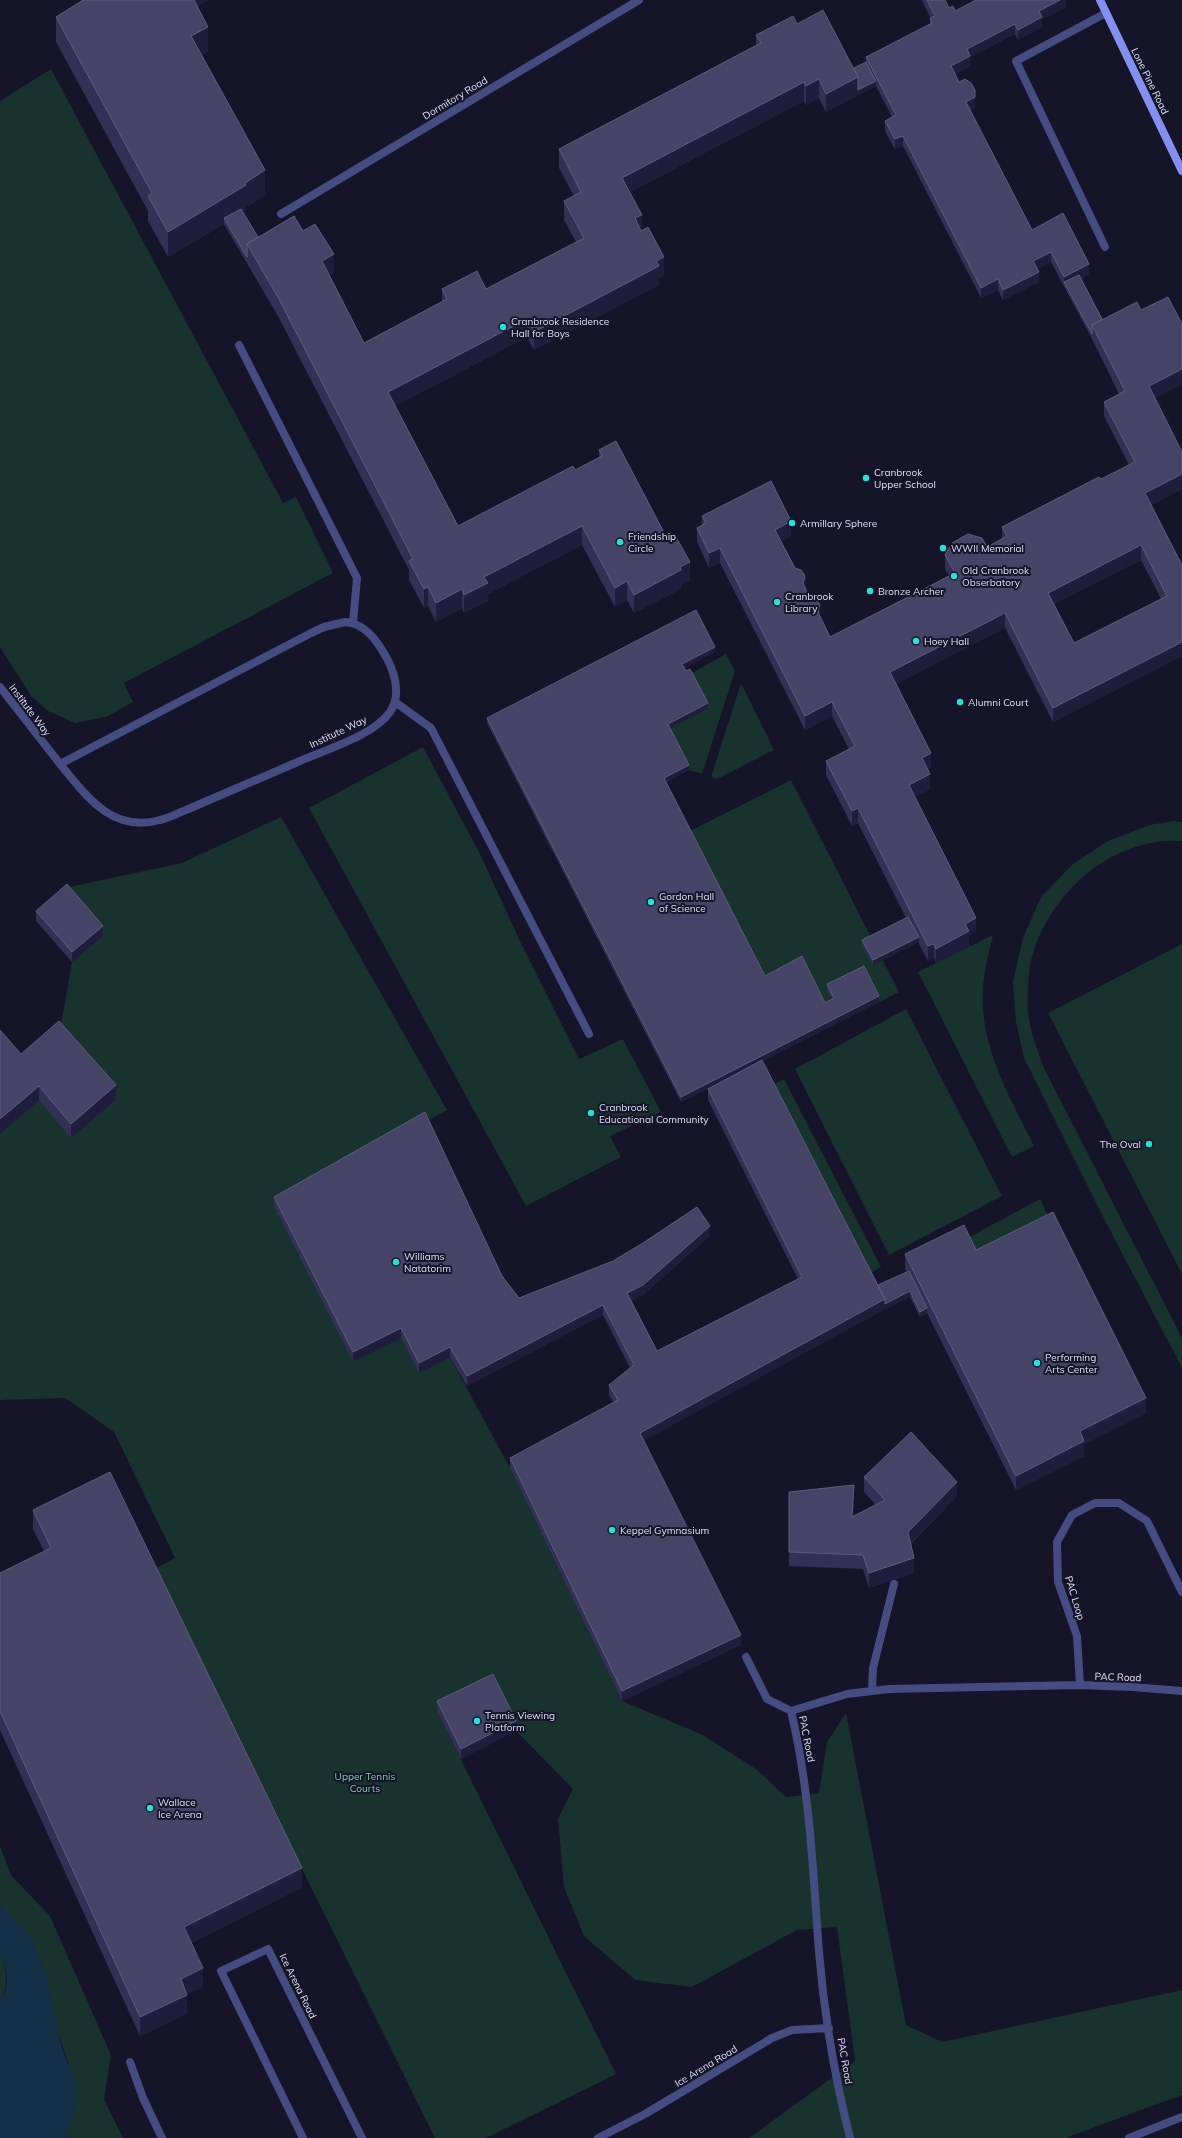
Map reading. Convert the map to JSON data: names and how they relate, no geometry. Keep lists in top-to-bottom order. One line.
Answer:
{"streets":{"street":["Lone Pine Road","Dormitory Road","Institute Way","PAC Loop","PAC Road","Ice Arena Road"]},"crossings":[["PAC Loop","PAC Road"],["PAC Road","Ice Arena Road"]],"parks":["Upper Tennis Courts"],"places":["Cranbrook Residence Hall for Boys","Cranbrook Upper School","Armillary Sphere","Friendship Circle","WWII Memorial","Old Cranbrook Obserbatory","Bronze Archer","Cranbrook Library","Hoey Hall","Alumni Court","Gordon Hall of Science","Cranbrook Educational Community","The Oval","Williams Natatorim","Performing Arts Center","Keppel Gymnasium","Tennis Viewing Platform","Wallace Ice Arena"]}
